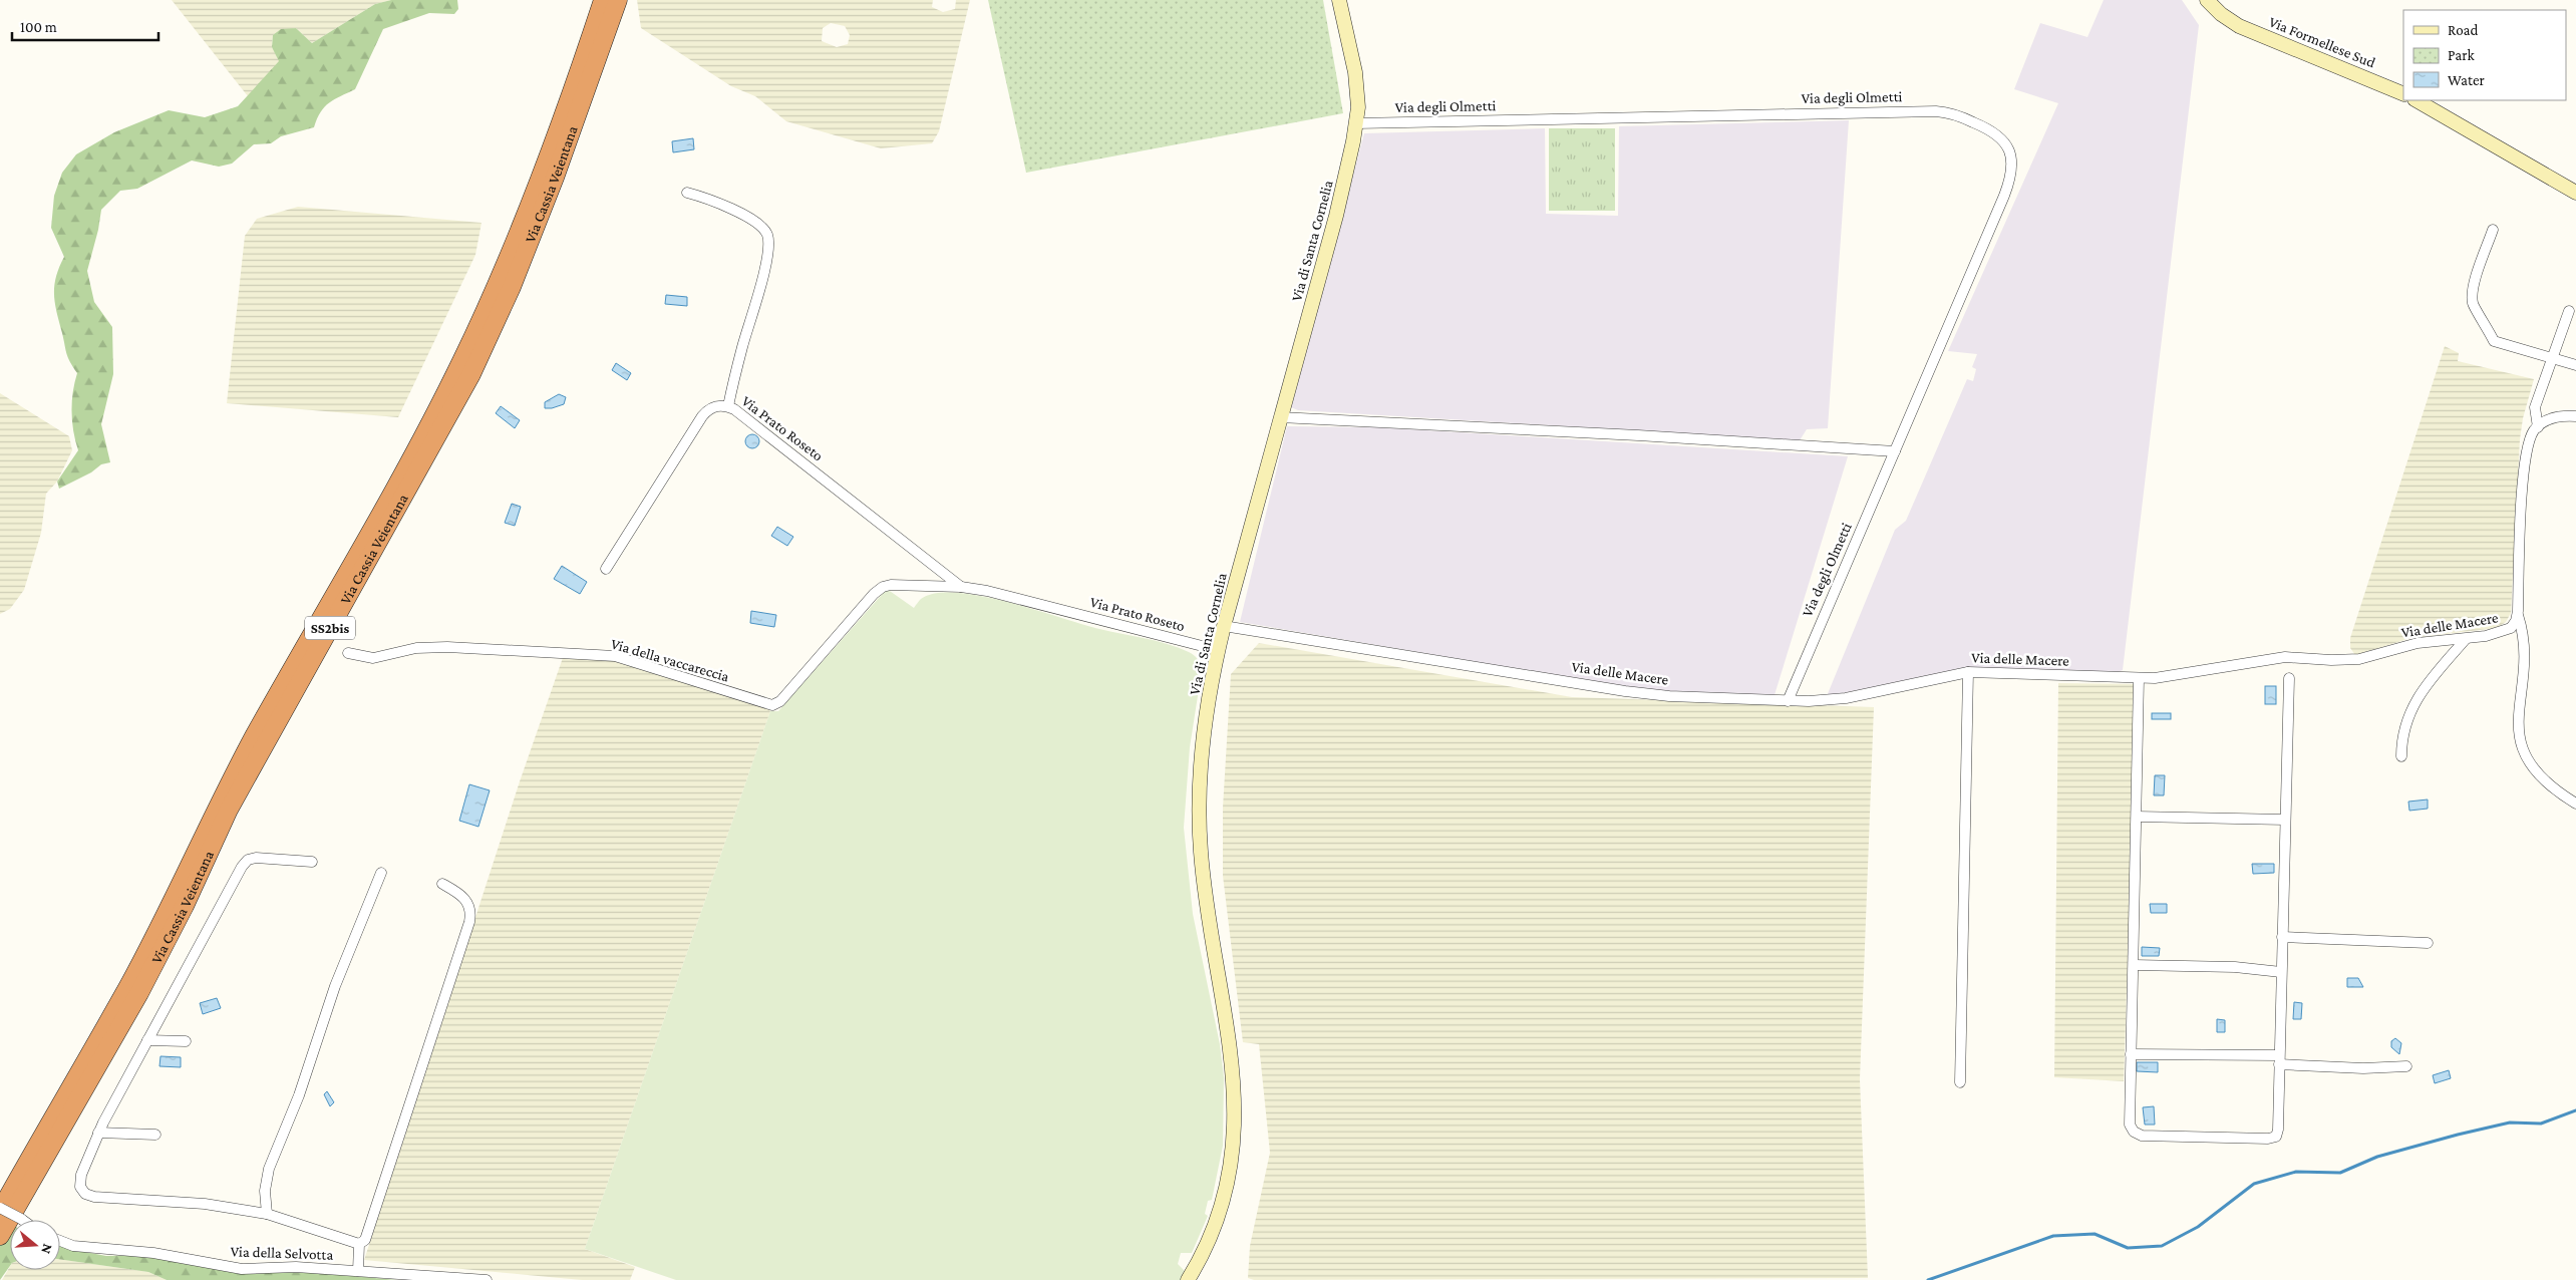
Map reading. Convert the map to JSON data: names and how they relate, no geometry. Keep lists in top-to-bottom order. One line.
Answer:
{"streets":{"highway":["Via Cassia Veientana","SS2bis"],"street":["Via Formellese Sud","Via degli Olmetti","Via di Santa Cornelia","Via Prato Roseto","Via delle Macere","Via della vaccareccia","Via della Selvotta"]},"crossings":[["Via degli Olmetti","Via di Santa Cornelia"],["Via degli Olmetti","Via delle Macere"],["Via di Santa Cornelia","Via Prato Roseto"],["Via di Santa Cornelia","Via delle Macere"],["Via Prato Roseto","Via della vaccareccia"]],"legend":["Road","Park","Water"],"scale_bar":"100 m","north":"right"}
